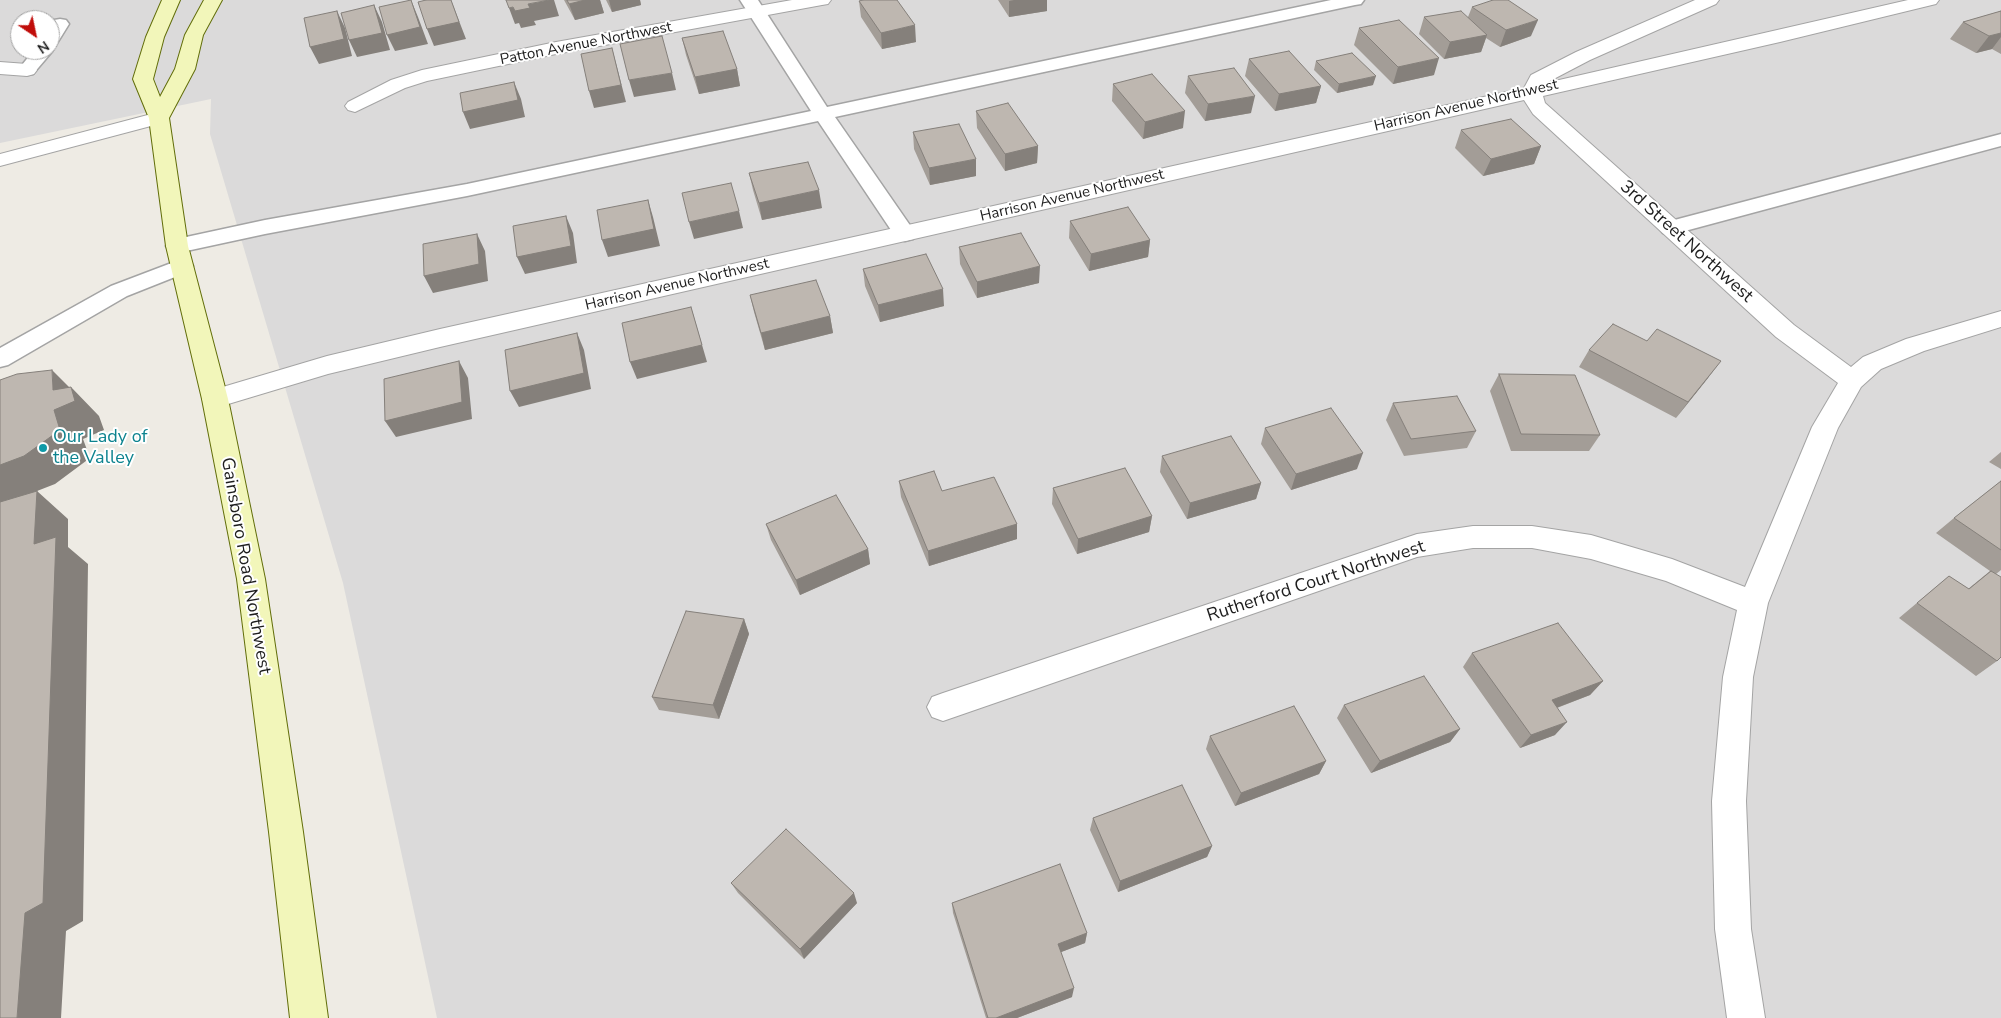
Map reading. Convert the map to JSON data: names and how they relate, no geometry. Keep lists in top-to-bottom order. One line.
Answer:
{"streets":{"main road":["Gainsboro Road Northwest"],"street":["Patton Avenue Northwest","Harrison Avenue Northwest","3rd Street Northwest","Rutherford Court Northwest"]},"crossings":[["Harrison Avenue Northwest","3rd Street Northwest"],["Harrison Avenue Northwest","Gainsboro Road Northwest"]],"places":["Our Lady of the Valley"],"north":"bottom right"}
